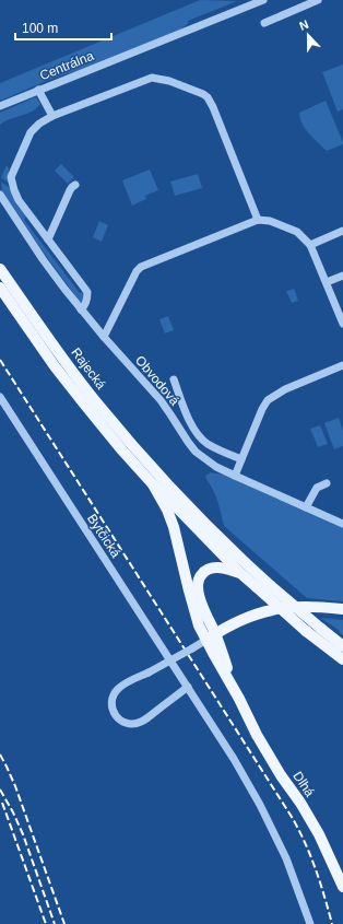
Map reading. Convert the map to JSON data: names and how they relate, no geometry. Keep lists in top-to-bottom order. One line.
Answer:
{"streets":{"main road":["Rajecká","Dlhá"],"street":["Centrálna","Obvodová","Bytčická"]},"scale_bar":"100 m","north":"top"}
